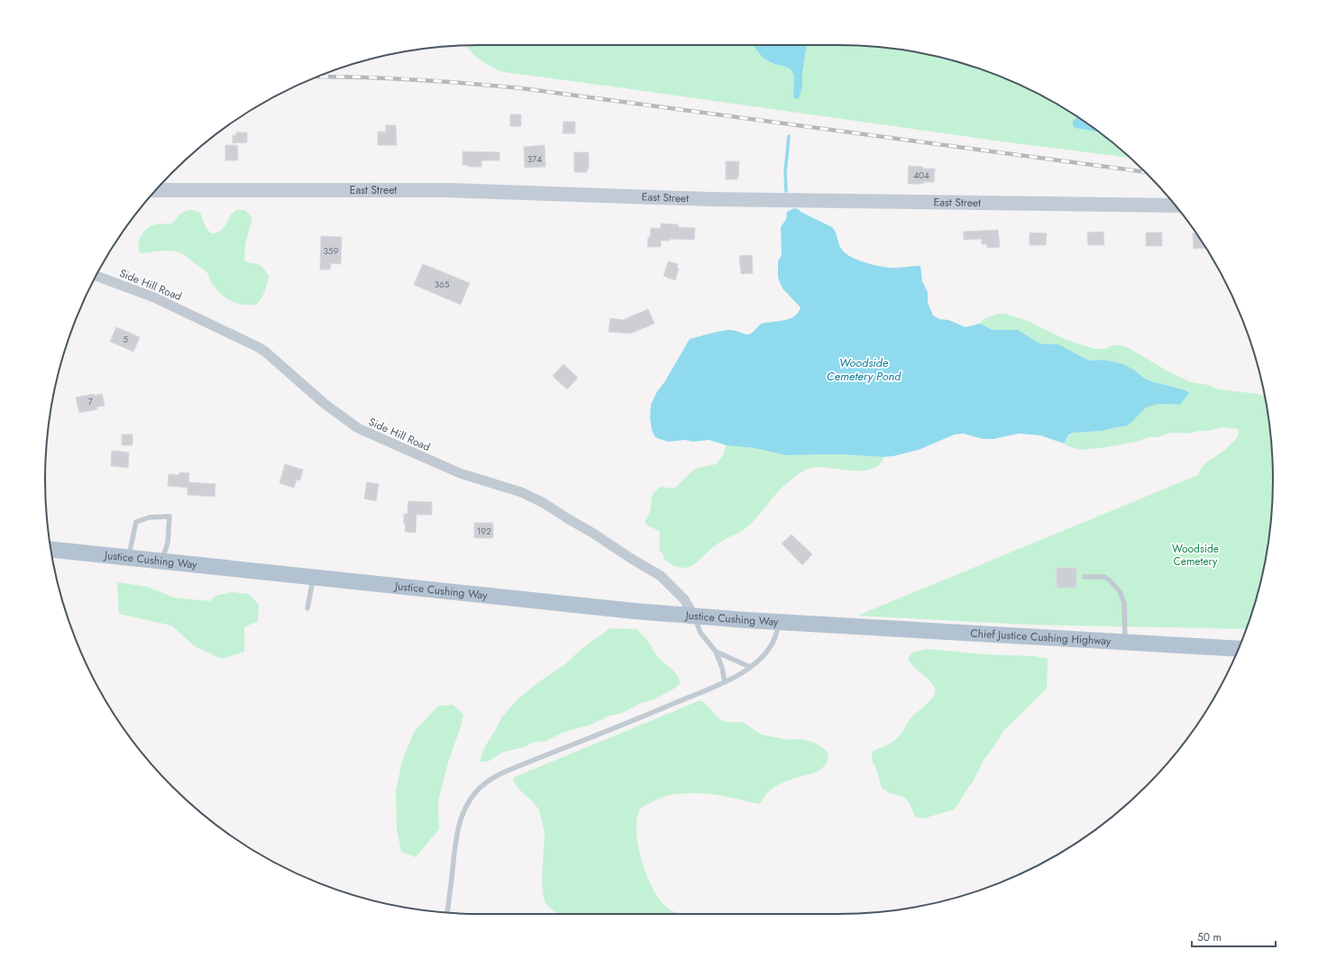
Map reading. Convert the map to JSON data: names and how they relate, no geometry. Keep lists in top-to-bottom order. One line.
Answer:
{"streets":{"main road":["East Street","Justice Cushing Way","Chief Justice Cushing Highway"],"street":["Side Hill Road"]},"crossings":[["Side Hill Road","Justice Cushing Way"],["Justice Cushing Way","Chief Justice Cushing Highway"]],"water":["Woodside Cemetery Pond"],"parks":["Woodside Cemetery"],"house_numbers":["374","404","359","365","5","7","192"],"scale_bar":"50 m"}
